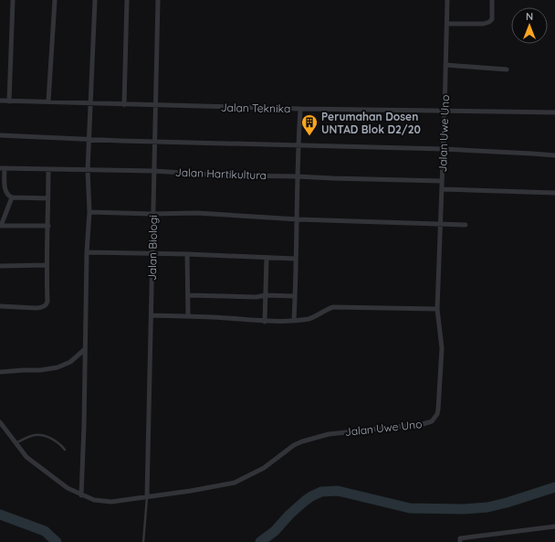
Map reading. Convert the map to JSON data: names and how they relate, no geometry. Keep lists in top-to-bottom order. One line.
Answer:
{"streets":{"street":["Jalan Teknika","Jalan Uwe Uno","Jalan Hartikultura","Jalan Biologi"]},"crossings":[["Jalan Teknika","Jalan Uwe Uno"],["Jalan Teknika","Jalan Biologi"],["Jalan Uwe Uno","Jalan Hartikultura"],["Jalan Uwe Uno","Jalan Biologi"],["Jalan Hartikultura","Jalan Biologi"]],"places":{"building":["Perumahan Dosen UNTAD Blok D2/20"]},"north":"top"}
